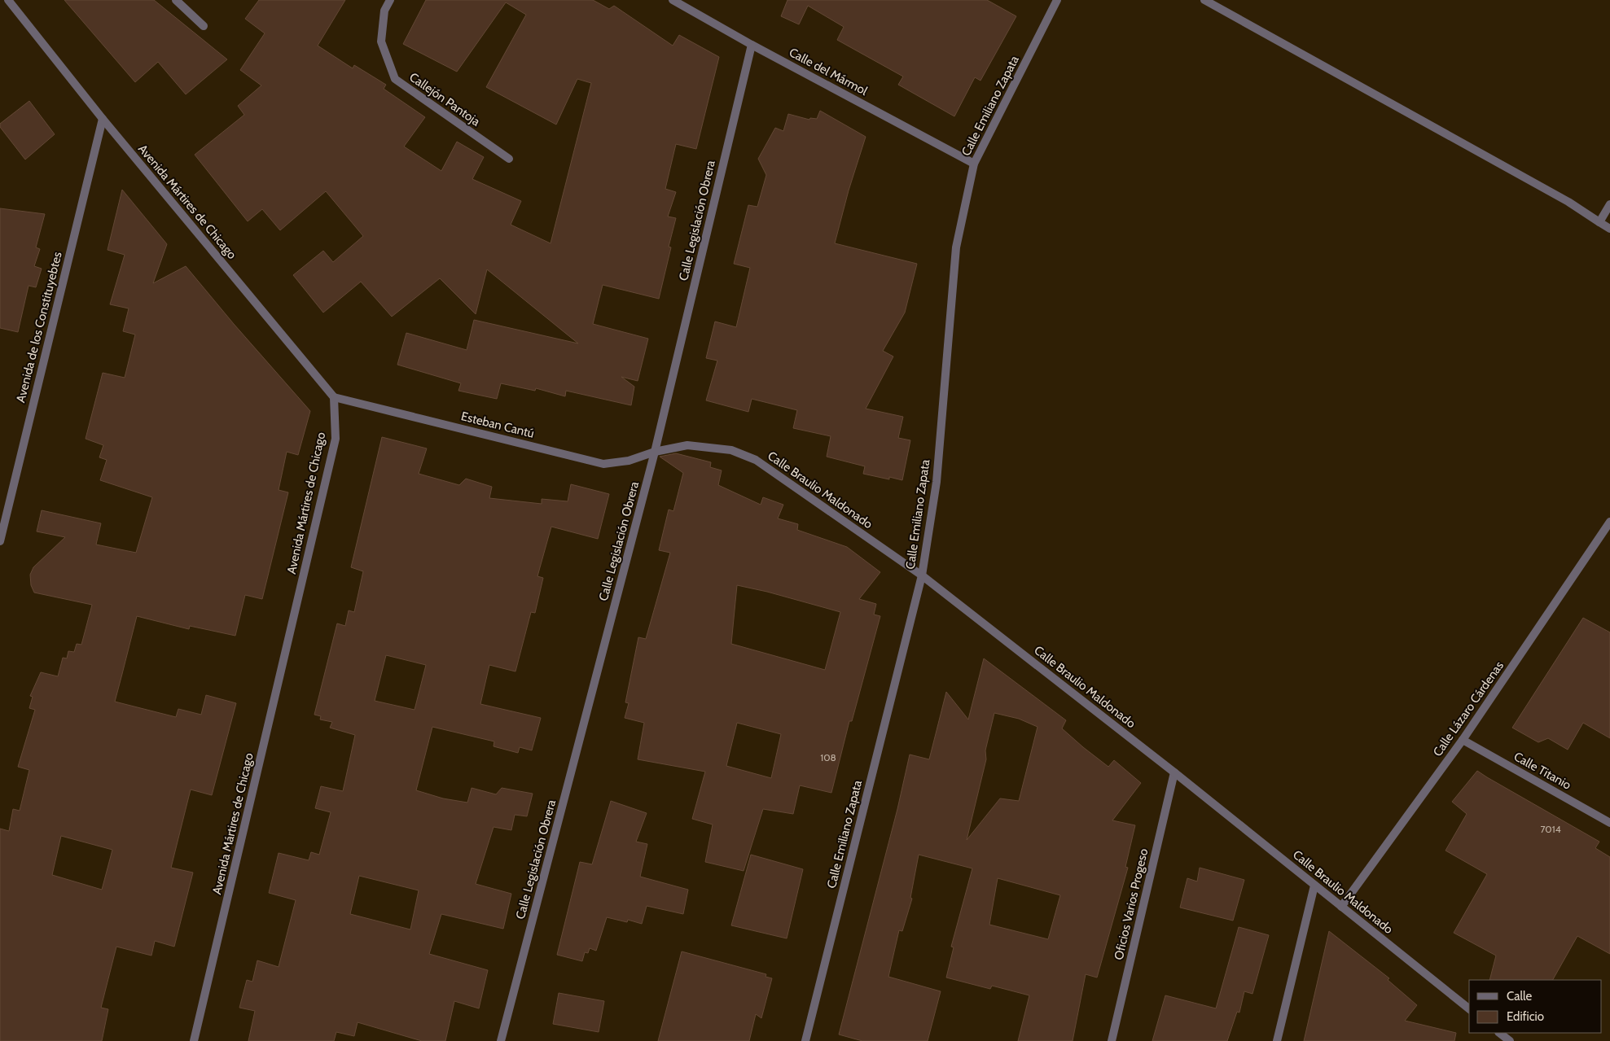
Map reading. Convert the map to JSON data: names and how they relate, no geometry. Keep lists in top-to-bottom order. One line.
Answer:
{"streets":{"street":["Calle del Mármol","Callejón Pantoja","Calle Emiliano Zapata","Avenida Mártires de Chicago","Calle Legislación Obrera","Avenida de los Constituyebtes","Esteban Cantú","Calle Braulio Maldonado","Calle Lázaro Cárdenas","Calle Titanio","Oficios Varios Progeso"]},"crossings":[["Calle del Mármol","Calle Emiliano Zapata"],["Calle del Mármol","Calle Legislación Obrera"],["Calle Emiliano Zapata","Calle Braulio Maldonado"],["Avenida Mártires de Chicago","Avenida de los Constituyebtes"],["Avenida Mártires de Chicago","Esteban Cantú"],["Calle Legislación Obrera","Esteban Cantú"],["Calle Legislación Obrera","Calle Braulio Maldonado"],["Esteban Cantú","Calle Braulio Maldonado"],["Calle Braulio Maldonado","Calle Lázaro Cárdenas"],["Calle Braulio Maldonado","Oficios Varios Progeso"],["Calle Lázaro Cárdenas","Calle Titanio"]],"house_numbers":["108","7014"],"legend":["Calle","Edificio"]}
